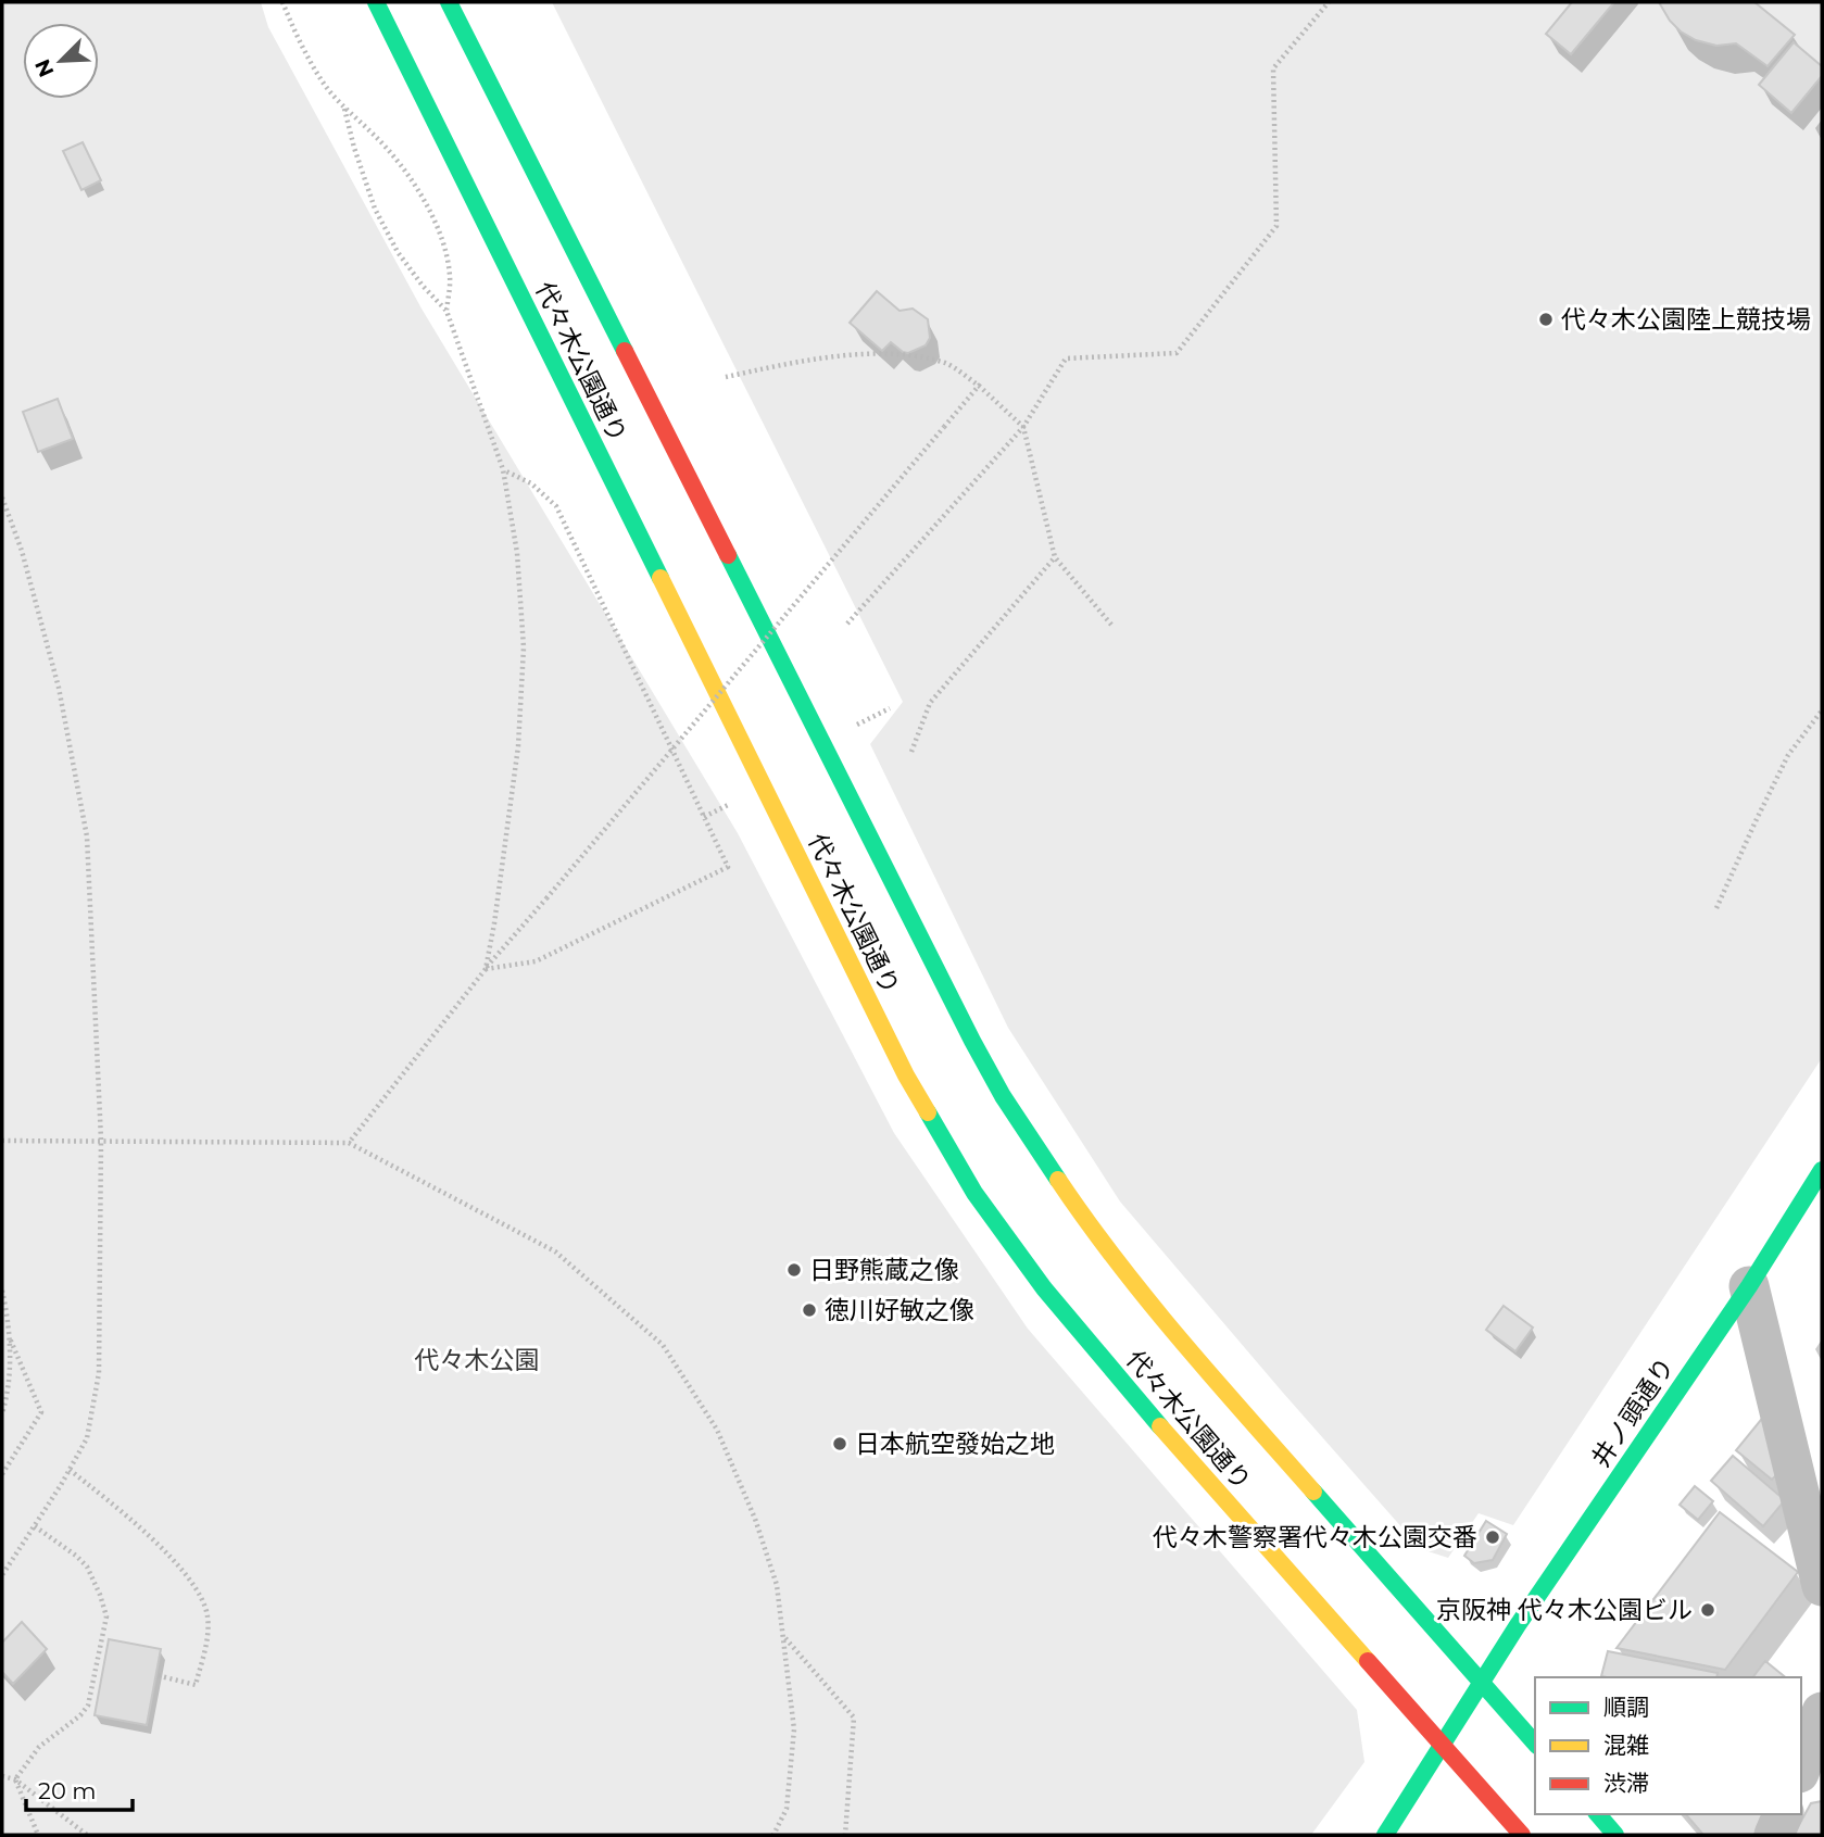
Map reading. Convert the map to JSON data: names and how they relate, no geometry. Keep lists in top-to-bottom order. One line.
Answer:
{"streets":{"main road":["代々木公園通り","井ノ頭通り"]},"crossings":[["代々木公園通り","井ノ頭通り"]],"parks":["代々木公園"],"places":["代々木公園陸上競技場","日野熊蔵之像","徳川好敏之像","日本航空發始之地","代々木警察署代々木公園交番","京阪神 代々木公園ビル"],"legend":["順調","混雑","渋滞"],"scale_bar":"20 m","north":"bottom left"}
